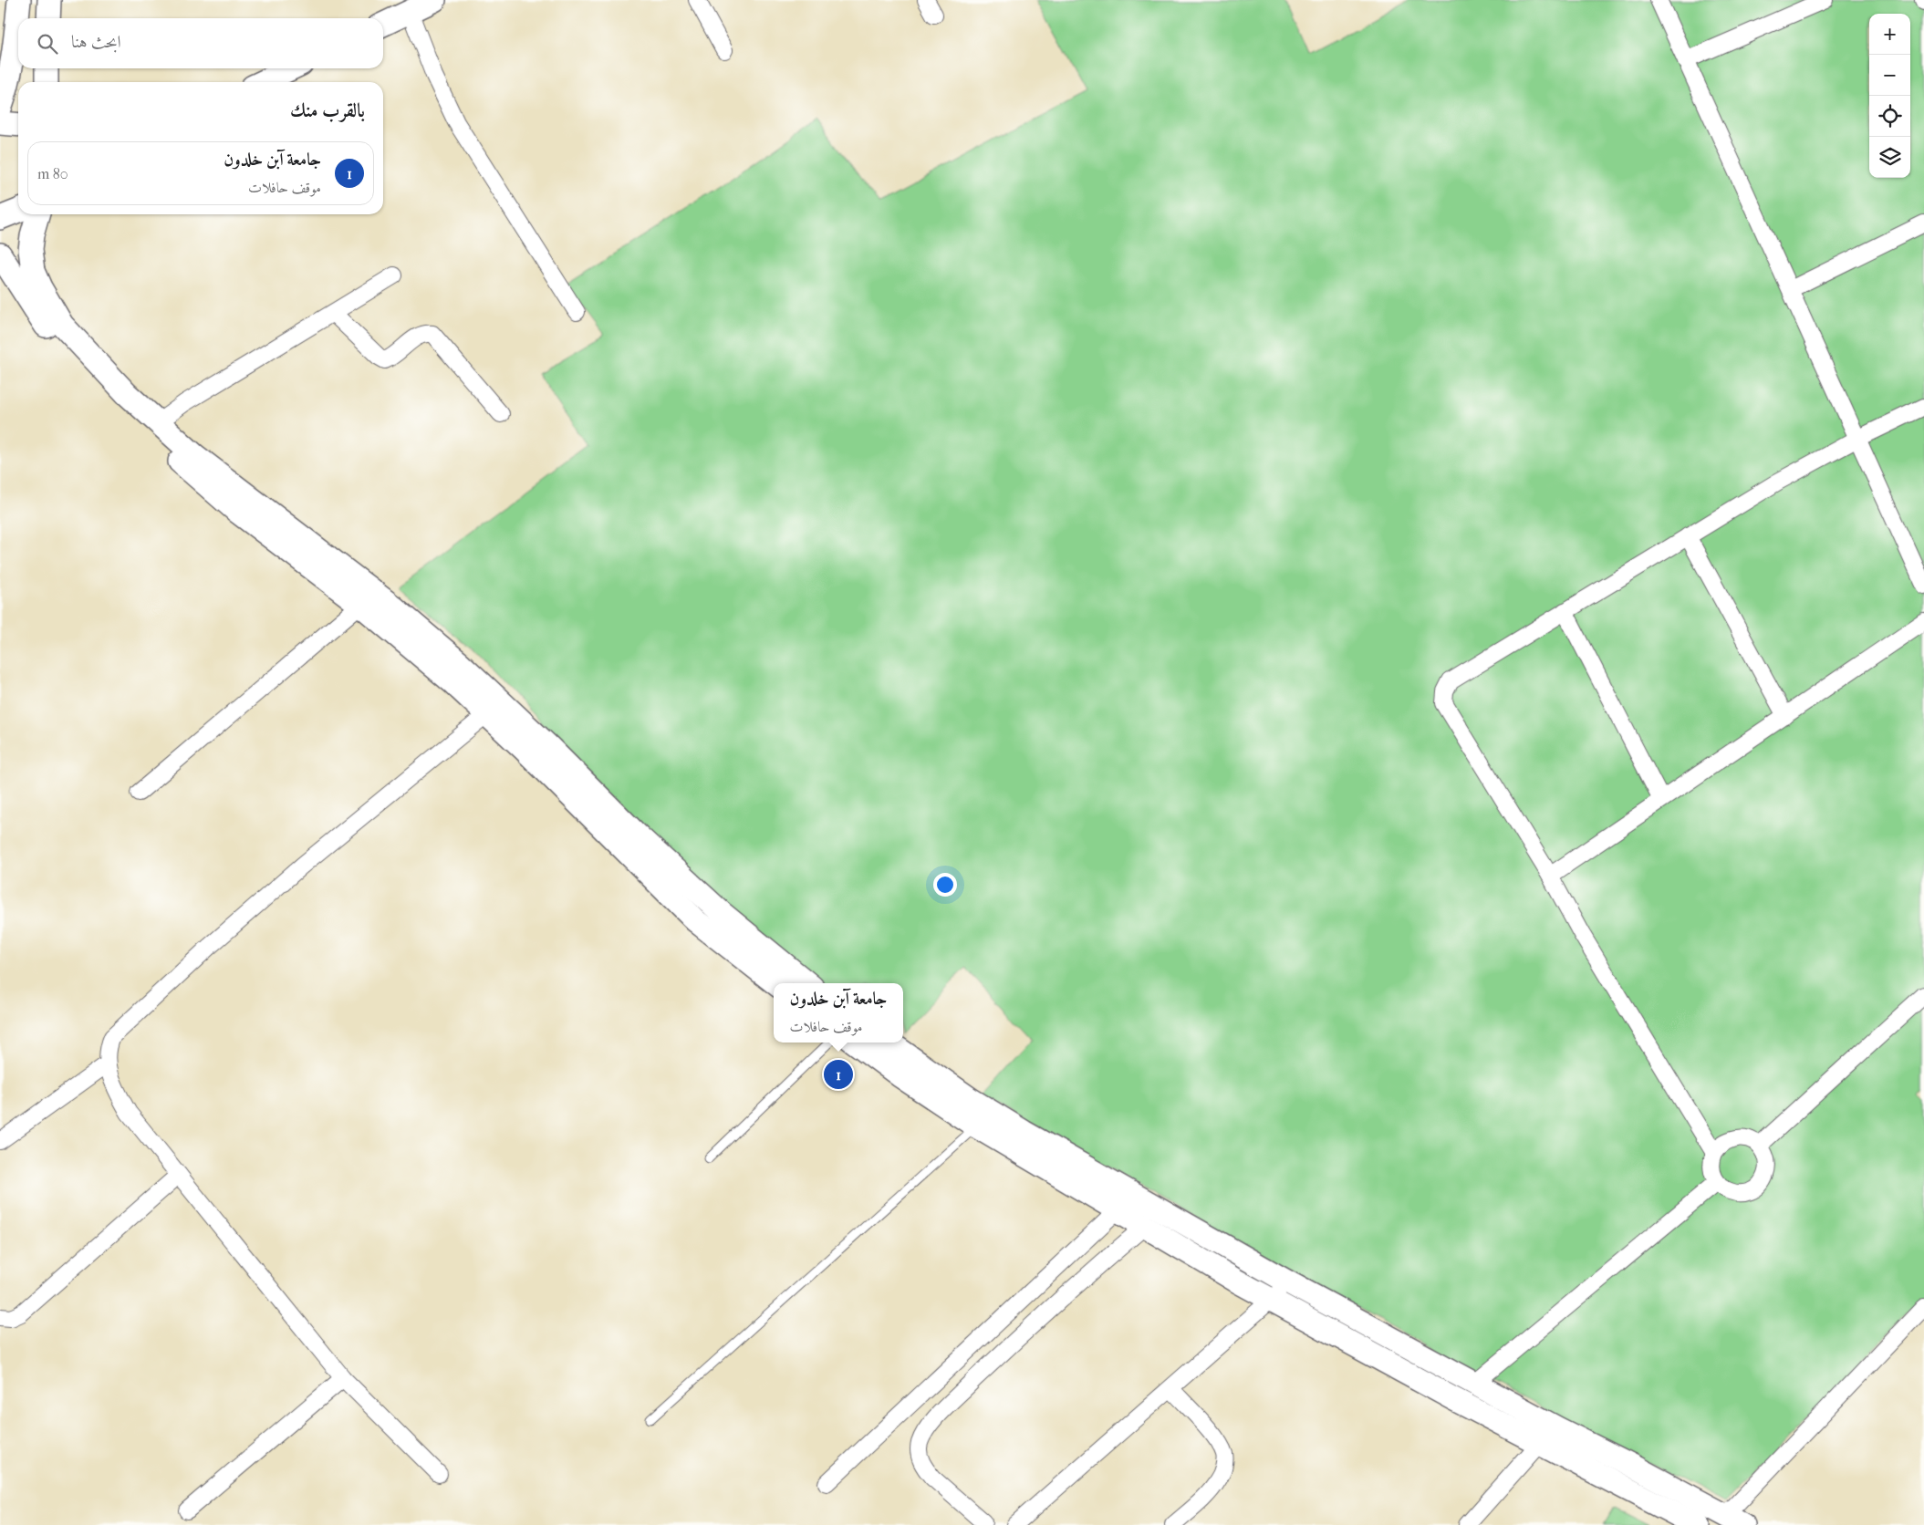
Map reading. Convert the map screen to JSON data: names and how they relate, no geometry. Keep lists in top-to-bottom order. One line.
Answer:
{"page":{"map_buttons":["+","−"],"search":"ابحث هنا","heading":"بالقرب منك","list":[{"mark":"1","name":"جامعة آبن خلدون","note":"موقف حافلات","value":"80 m"}],"popup":["جامعة آبن خلدون","موقف حافلات"],"pins":"1"}}
